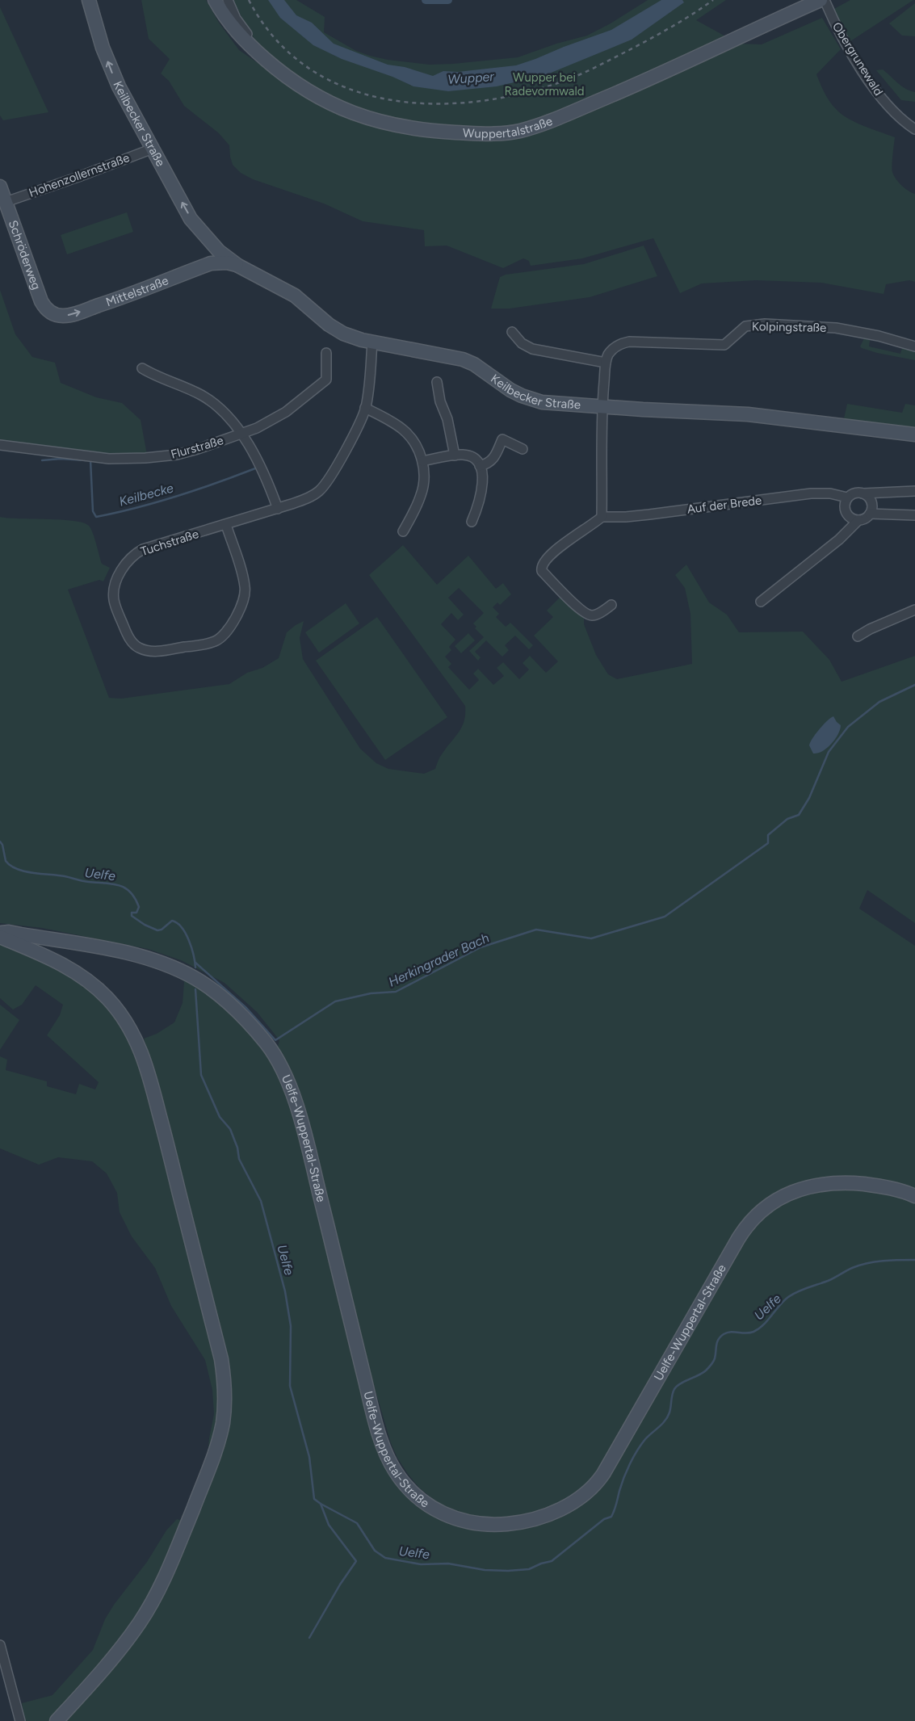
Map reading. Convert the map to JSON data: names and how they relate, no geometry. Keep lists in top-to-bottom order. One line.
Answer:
{"streets":{"main road":["Keilbecker Straße","Wuppertalstraße","Schröderweg","Mittelstraße","Uelfe-Wuppertal-Straße"],"street":["Obergrunewald","Hohenzollernstraße","Kolpingstraße","Flurstraße","Auf der Brede","Tuchstraße"]},"crossings":[["Keilbecker Straße","Hohenzollernstraße"],["Keilbecker Straße","Mittelstraße"],["Keilbecker Straße","Tuchstraße"],["Hohenzollernstraße","Schröderweg"],["Schröderweg","Mittelstraße"]],"one_way":["Mittelstraße"],"water":["Wupper","Keilbecke","Uelfe","Herkingrader Bach"],"parks":["Wupper bei Radevormwald"]}
